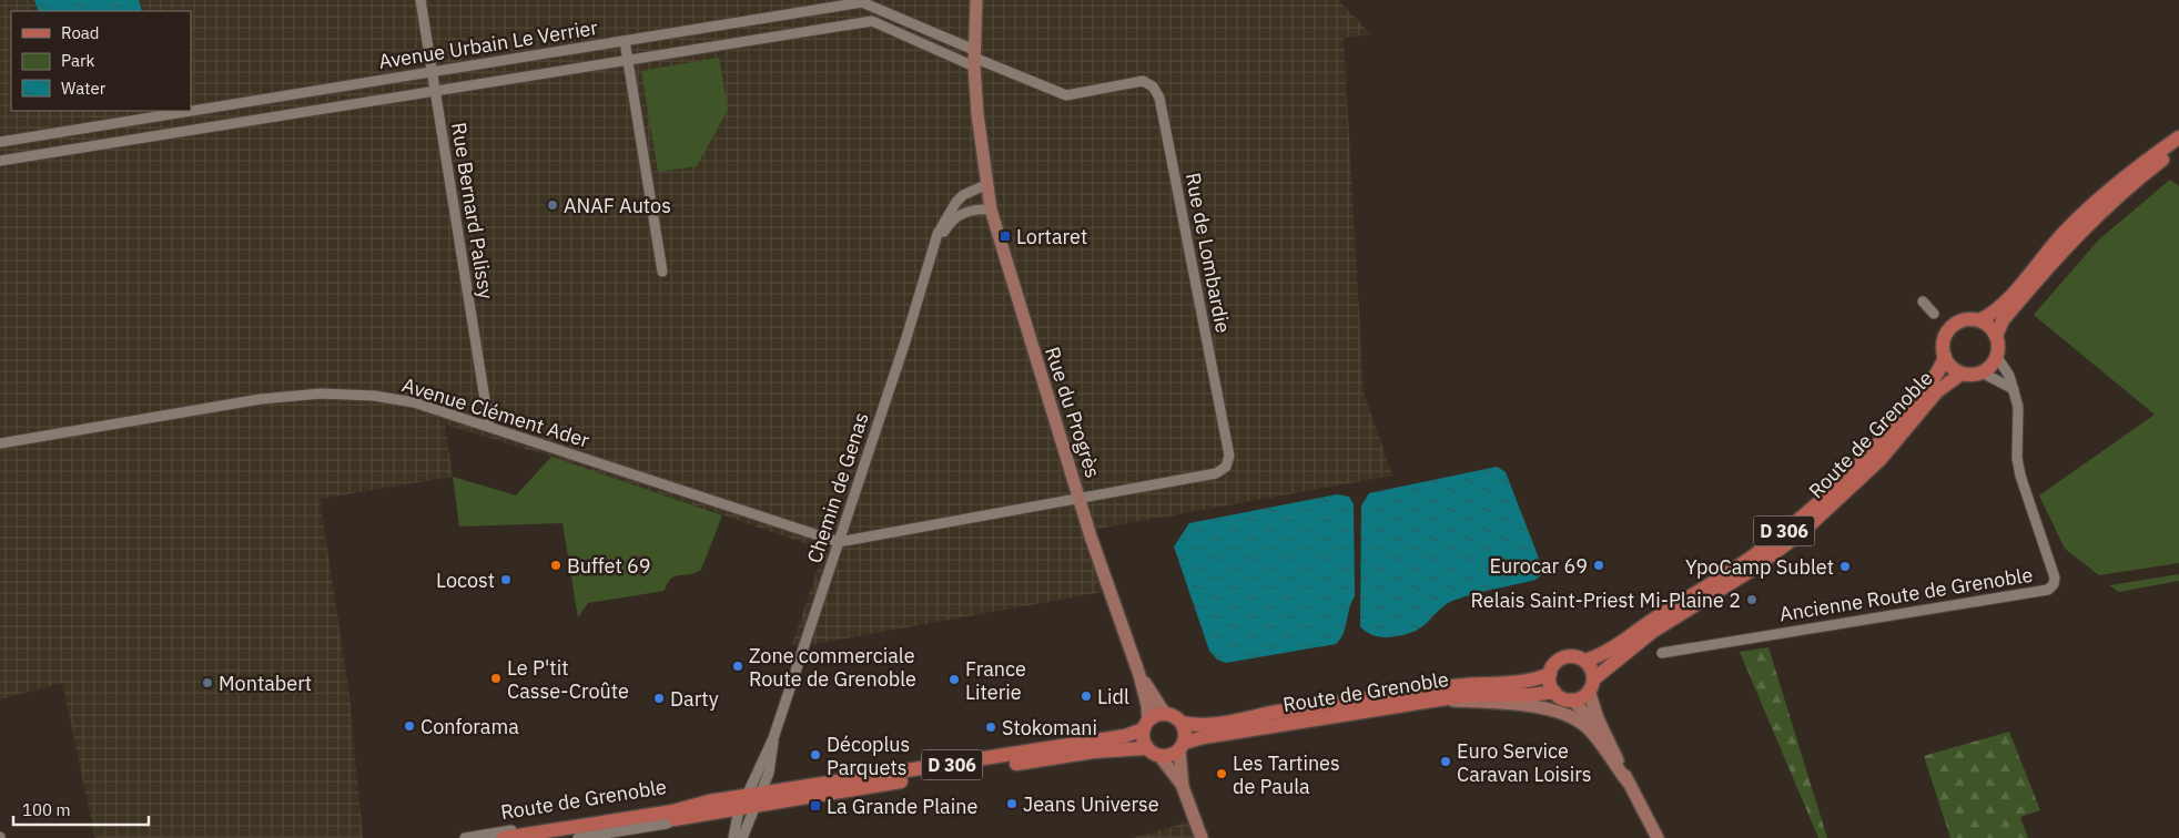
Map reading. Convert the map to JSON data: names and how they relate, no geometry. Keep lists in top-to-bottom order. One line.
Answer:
{"streets":{"main road":["Rue du Progrès","Route de Grenoble","D 306"],"street":["Avenue Urbain Le Verrier","Rue Bernard Palissy","Rue de Lombardie","Avenue Clément Ader","Chemin de Genas","Ancienne Route de Grenoble"]},"crossings":[["Avenue Urbain Le Verrier","Rue Bernard Palissy"],["Avenue Urbain Le Verrier","Rue de Lombardie"],["Avenue Urbain Le Verrier","Rue du Progrès"],["Rue Bernard Palissy","Avenue Clément Ader"],["Rue de Lombardie","Rue du Progrès"],["Avenue Clément Ader","Chemin de Genas"],["Rue du Progrès","Route de Grenoble"],["Rue du Progrès","Chemin de Genas"],["Route de Grenoble","Chemin de Genas"],["Route de Grenoble","Ancienne Route de Grenoble"]],"places":{"other":["ANAF Autos","Buffet 69","Eurocar 69","YpoCamp Sublet","Locost","Relais Saint-Priest Mi-Plaine 2","Zone commerciale Route de Grenoble","Le P'tit Casse-Croûte","France Literie","Montabert","Lidl","Darty","Conforama","Stokomani","Décoplus Parquets","Euro Service Caravan Loisirs","Les Tartines de Paula","Jeans Universe"],"transit":["Lortaret","La Grande Plaine"]},"legend":["Road","Park","Water"],"scale_bar":"100 m"}
